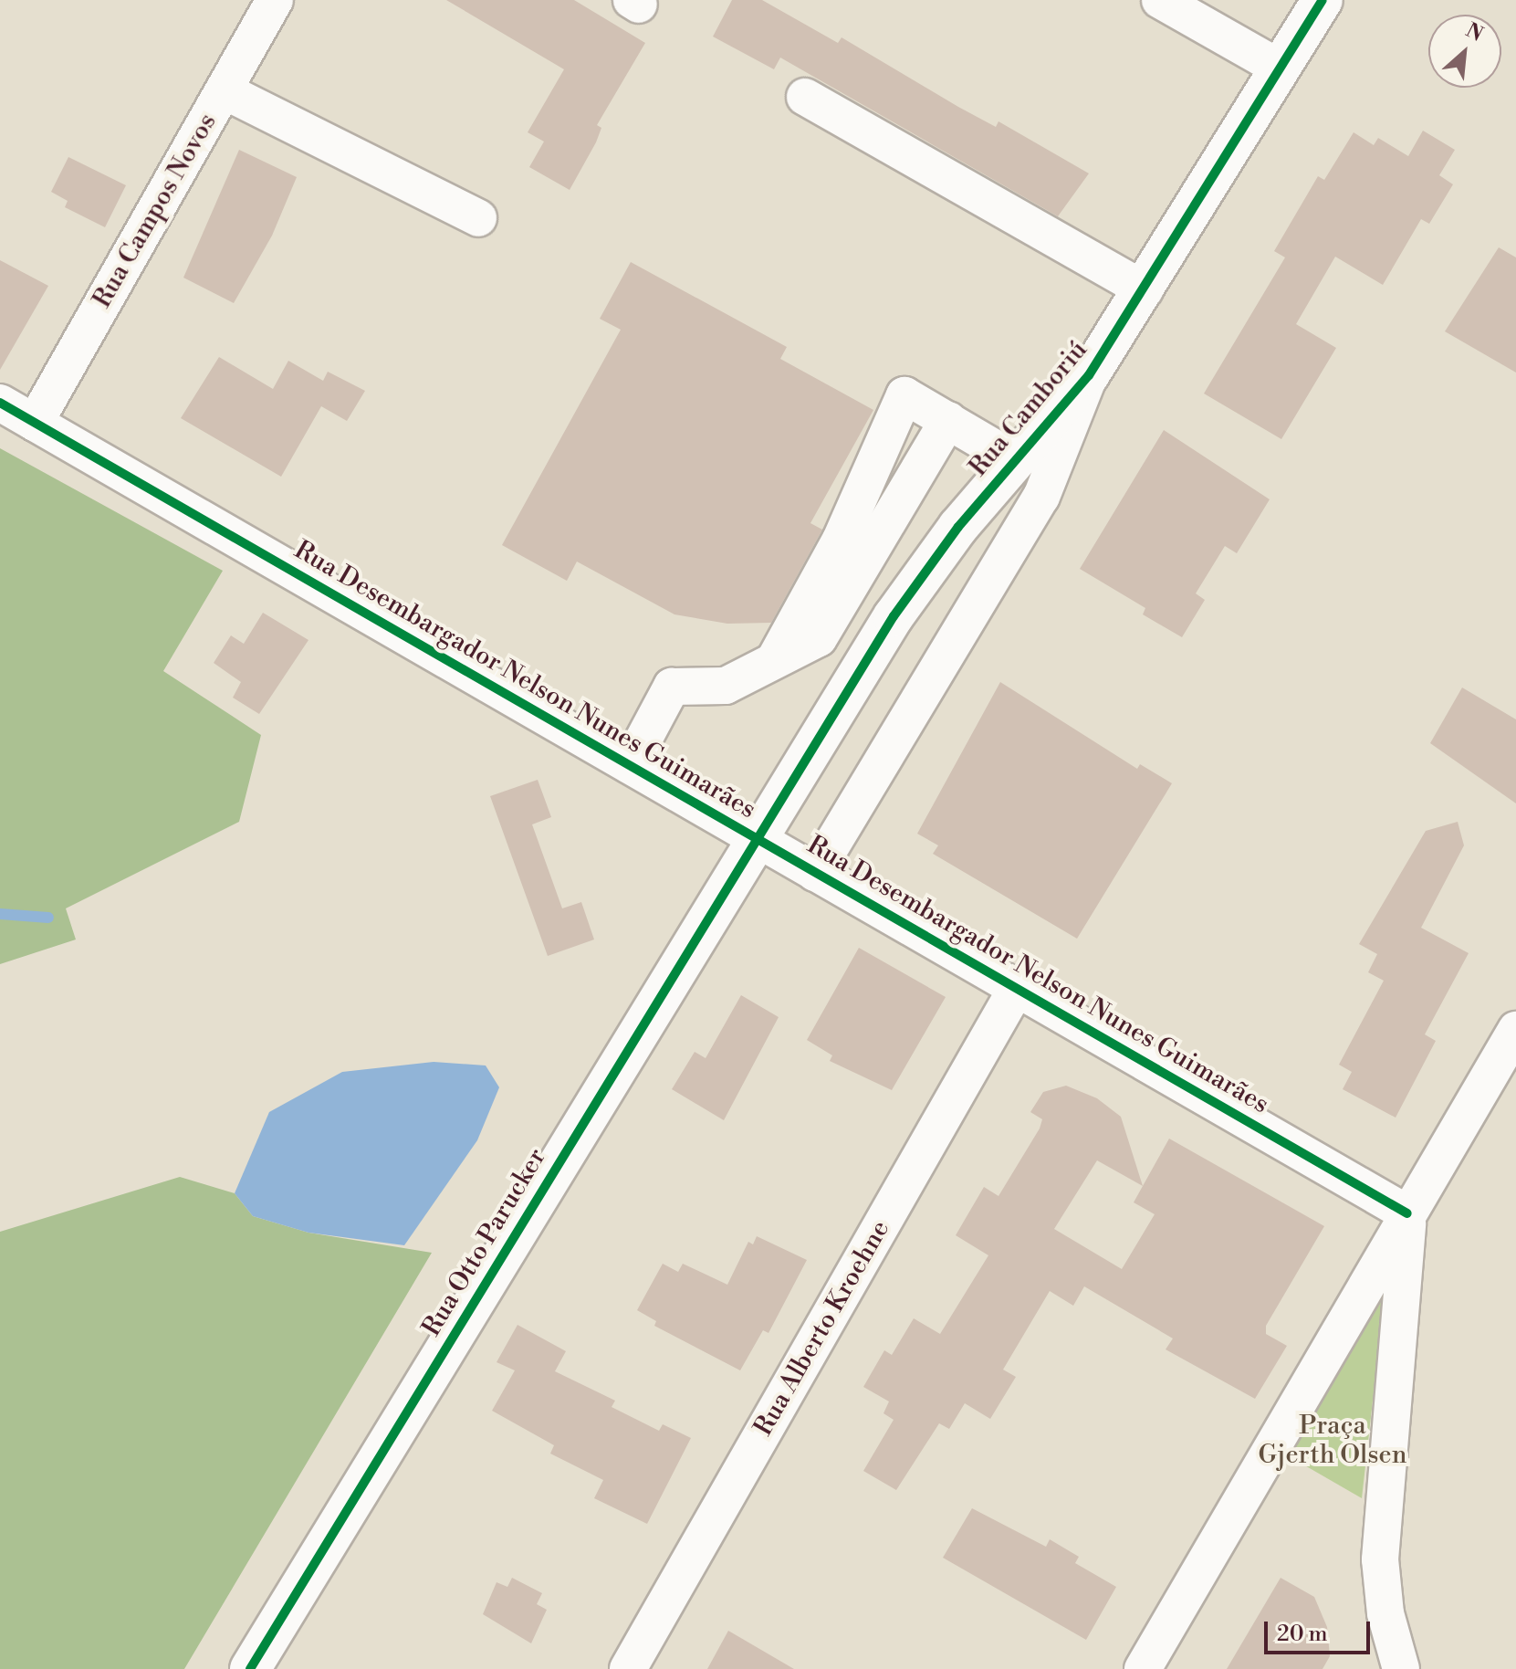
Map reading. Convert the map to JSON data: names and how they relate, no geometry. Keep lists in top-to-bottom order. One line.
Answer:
{"streets":{"main road":["Rua Camboriú","Rua Otto Parucker"],"street":["Rua Campos Novos","Rua Desembargador Nelson Nunes Guimarães","Rua Alberto Kroehne"]},"crossings":[["Rua Campos Novos","Rua Desembargador Nelson Nunes Guimarães"],["Rua Camboriú","Rua Desembargador Nelson Nunes Guimarães"],["Rua Camboriú","Rua Otto Parucker"],["Rua Desembargador Nelson Nunes Guimarães","Rua Otto Parucker"],["Rua Desembargador Nelson Nunes Guimarães","Rua Alberto Kroehne"]],"parks":["Praça Gjerth Olsen"],"scale_bar":"20 m","north":"top right"}
